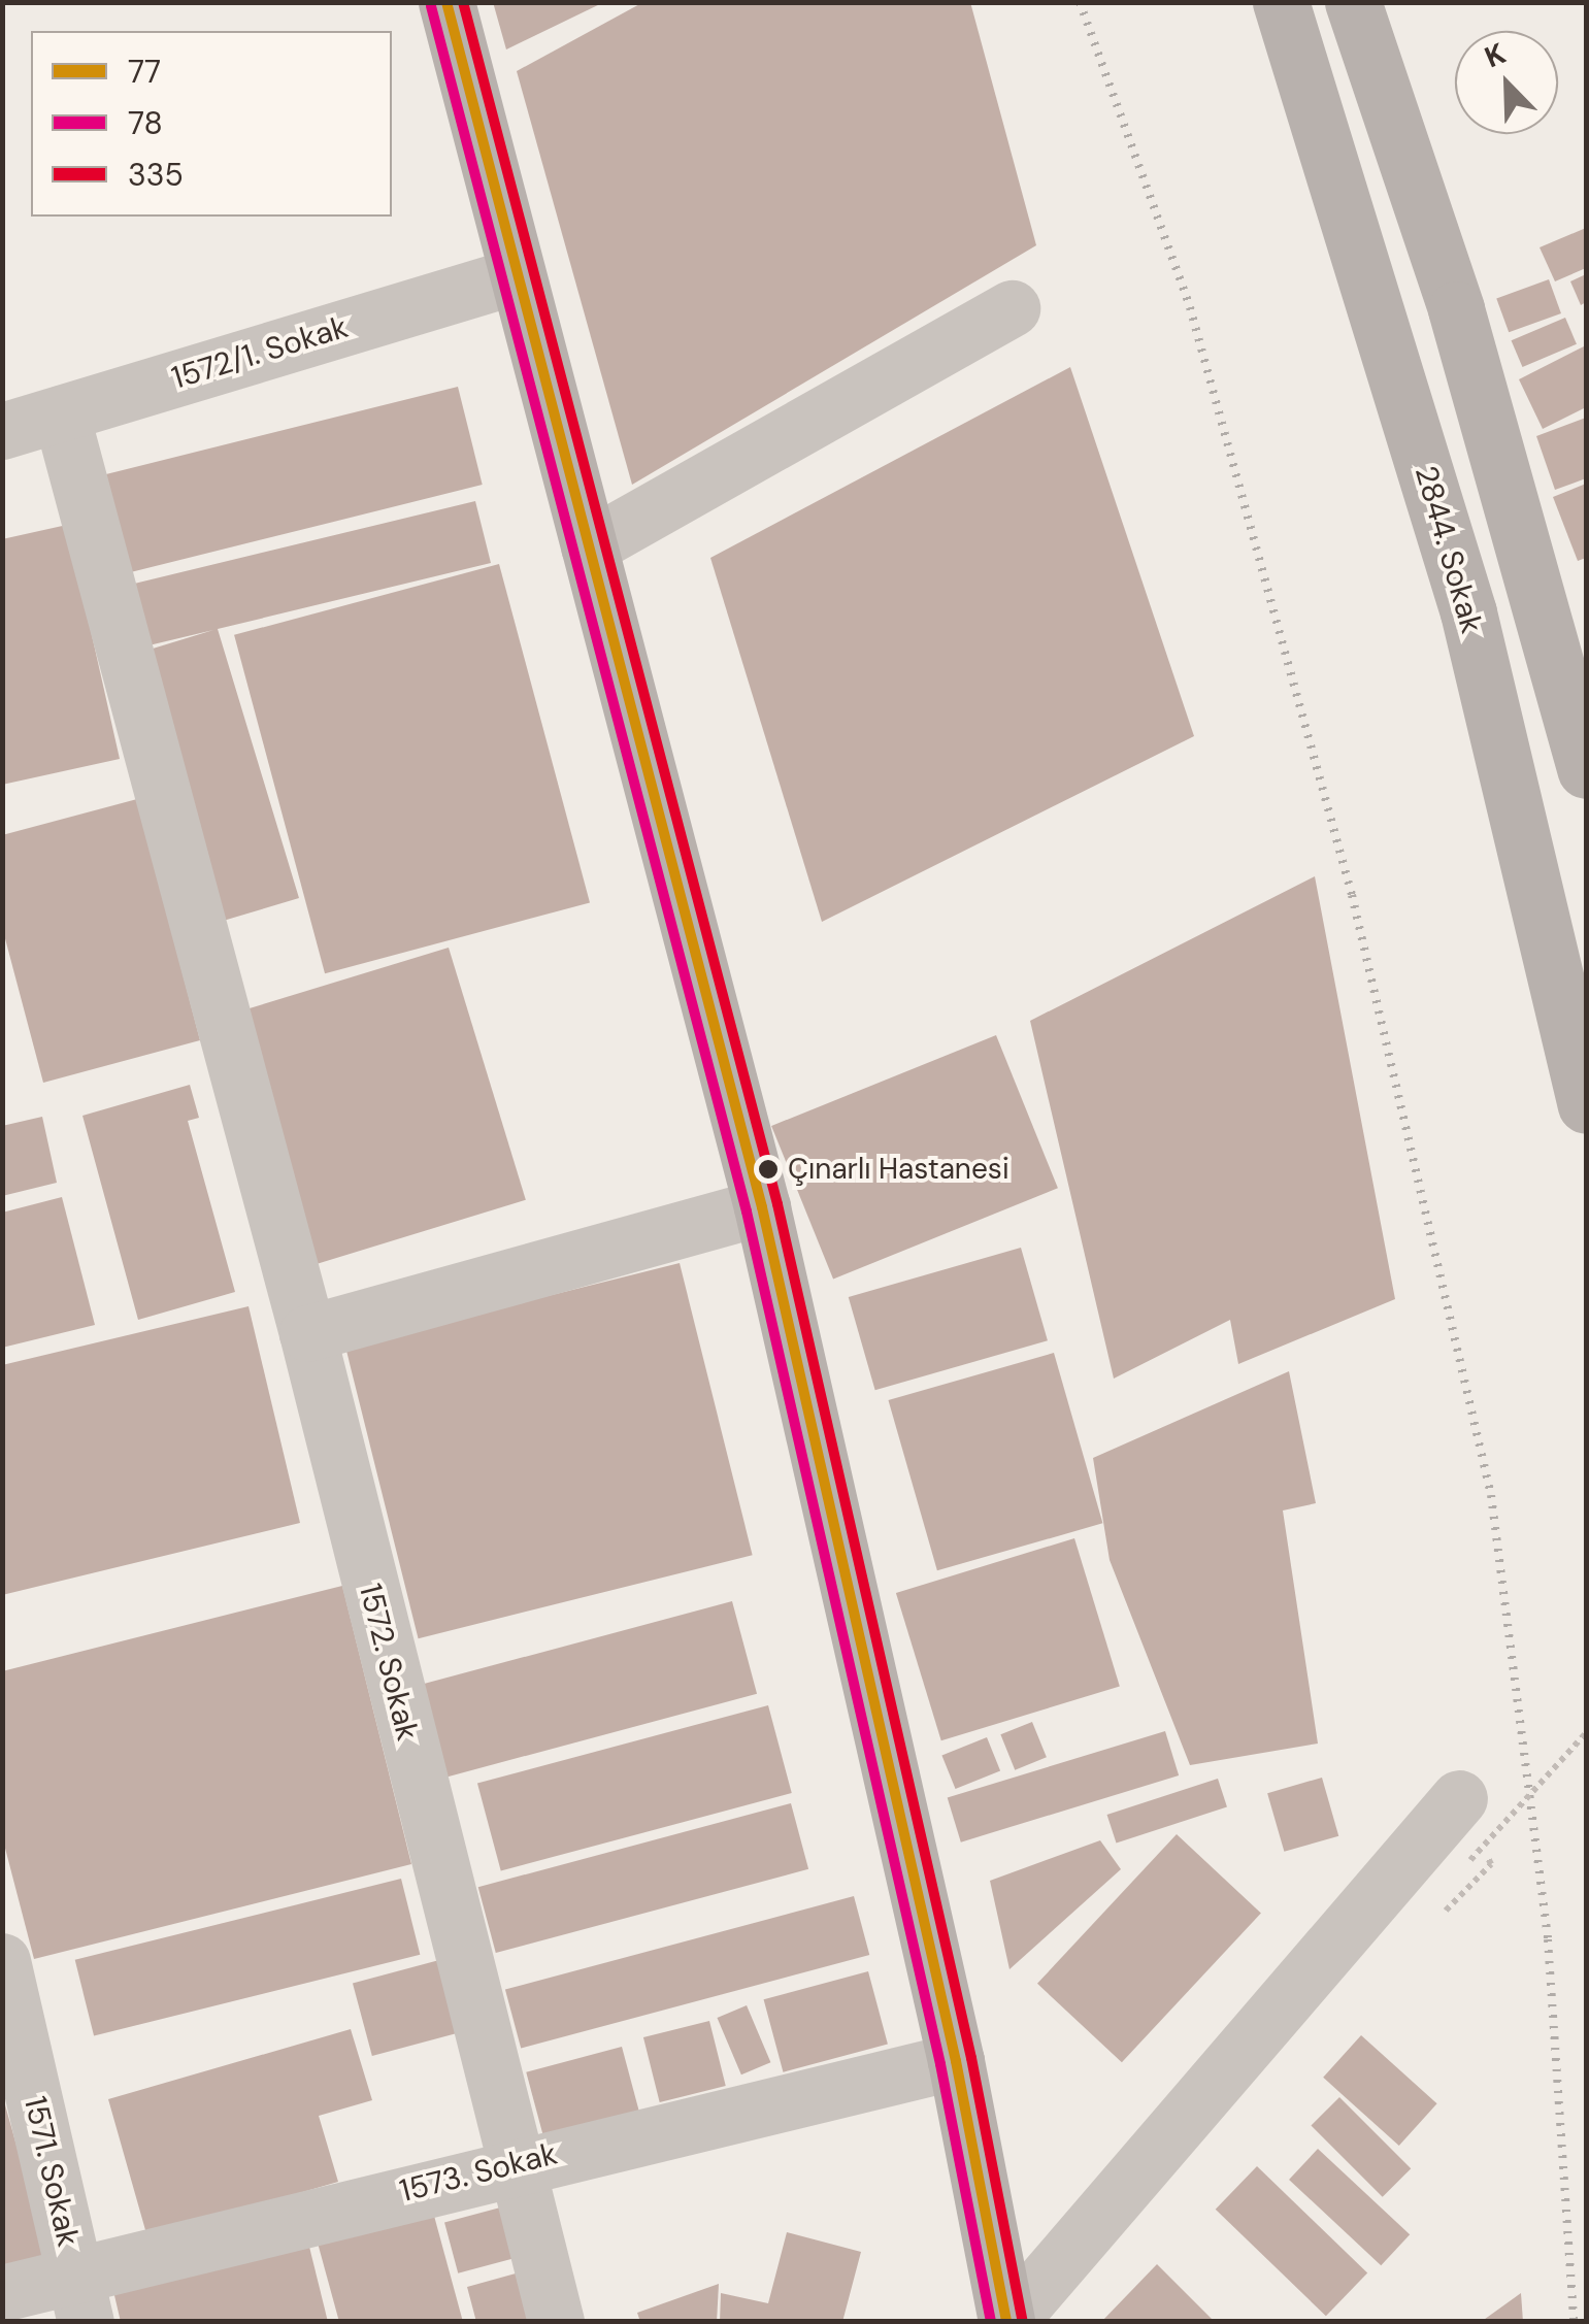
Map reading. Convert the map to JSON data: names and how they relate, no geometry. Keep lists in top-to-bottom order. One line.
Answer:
{"streets":{"main road":["2844. Sokak"],"street":["1572/1. Sokak","1572. Sokak","1571. Sokak","1573. Sokak"]},"crossings":[["1572/1. Sokak","1572. Sokak"],["1572. Sokak","1573. Sokak"],["1571. Sokak","1573. Sokak"]],"places":["Çınarlı Hastanesi"],"lines":["transit line 77","transit line 335","transit line 78"],"legend":["77","78","335"],"north":"top left"}
